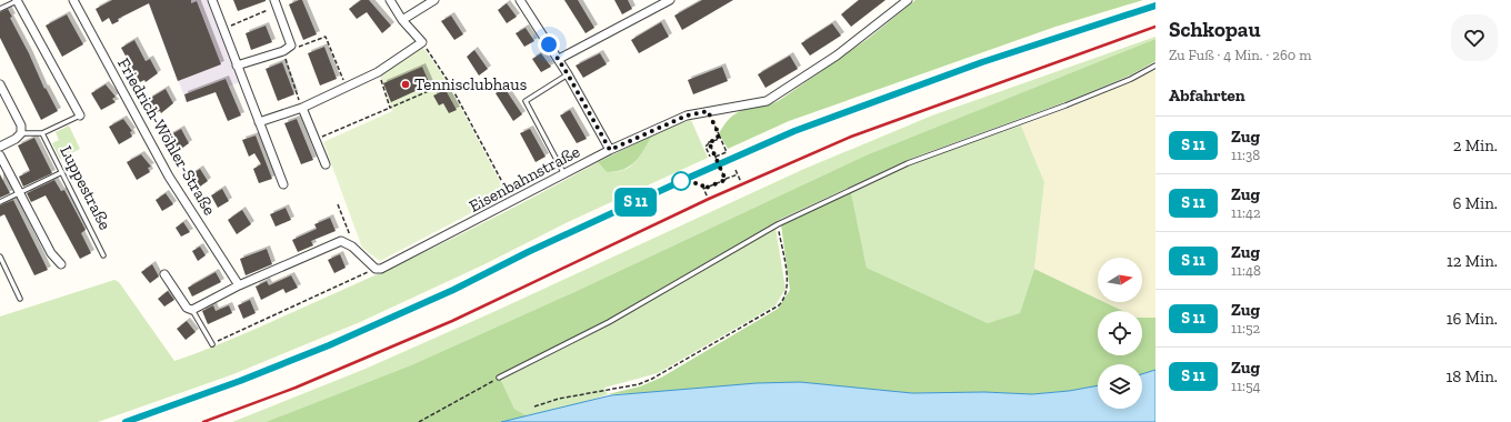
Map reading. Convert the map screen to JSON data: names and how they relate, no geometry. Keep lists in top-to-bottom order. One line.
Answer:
{"streets":{"street":["Friedrich-Wöhler-Straße","Eisenbahnstraße"],"lane":["Luppestraße"]},"places":["Tennisclubhaus"],"north":"right","page":{"on_map":"S 11","heading":[["Schkopau","Zu Fuß · 4 Min. · 260 m"],"Abfahrten"],"list":[{"mark":"S 11","name":"Zug","note":"11:38","value":"2 Min."},{"mark":"S 11","name":"Zug","note":"11:42","value":"6 Min."},{"mark":"S 11","name":"Zug","note":"11:48","value":"12 Min."},{"mark":"S 11","name":"Zug","note":"11:52","value":"16 Min."},{"mark":"S 11","name":"Zug","note":"11:54","value":"18 Min."}]}}
